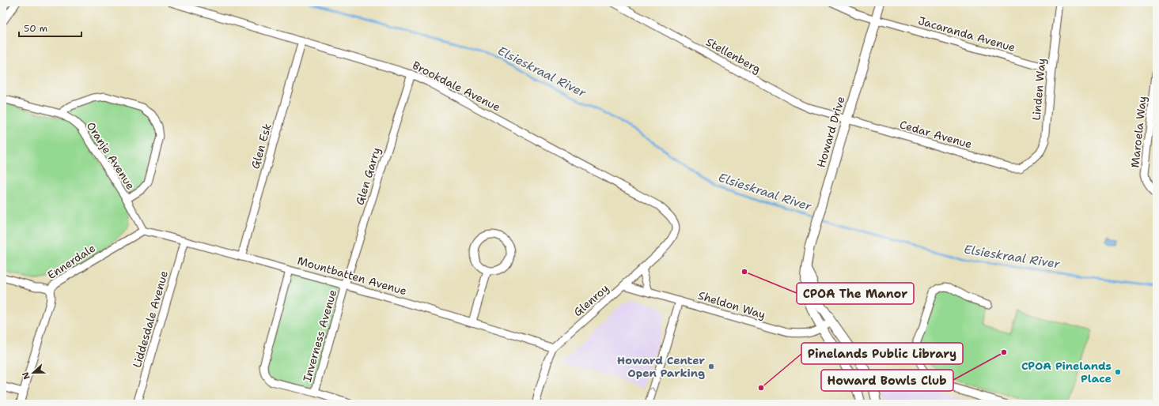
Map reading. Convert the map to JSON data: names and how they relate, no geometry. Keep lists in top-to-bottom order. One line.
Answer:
{"streets":{"street":["Jacaranda Avenue","Stellenberg","Brookdale Avenue","Linden Way","Howard Drive","Maroela Way","Cedar Avenue","Glen Esk","Oranje Avenue","Glen Garry","Ennerdale","Mountbatten Avenue","Glenroy","Sheldon Way","Liddesdale Avenue","Inverness Avenue"]},"crossings":[["Jacaranda Avenue","Linden Way"],["Jacaranda Avenue","Howard Drive"],["Stellenberg","Howard Drive"],["Stellenberg","Cedar Avenue"],["Brookdale Avenue","Glen Esk"],["Brookdale Avenue","Glen Garry"],["Brookdale Avenue","Glenroy"],["Linden Way","Cedar Avenue"],["Howard Drive","Cedar Avenue"],["Howard Drive","Sheldon Way"],["Glen Esk","Mountbatten Avenue"],["Oranje Avenue","Ennerdale"],["Oranje Avenue","Mountbatten Avenue"],["Glen Garry","Mountbatten Avenue"],["Glen Garry","Inverness Avenue"],["Ennerdale","Mountbatten Avenue"],["Mountbatten Avenue","Glenroy"],["Mountbatten Avenue","Liddesdale Avenue"],["Mountbatten Avenue","Inverness Avenue"],["Glenroy","Sheldon Way"]],"water":["Elsieskraal River"],"places":["CPOA The Manor","Howard Bowls Club","Howard Center Open Parking","CPOA Pinelands Place","Pinelands Public Library"],"scale_bar":"50 m","north":"left"}
